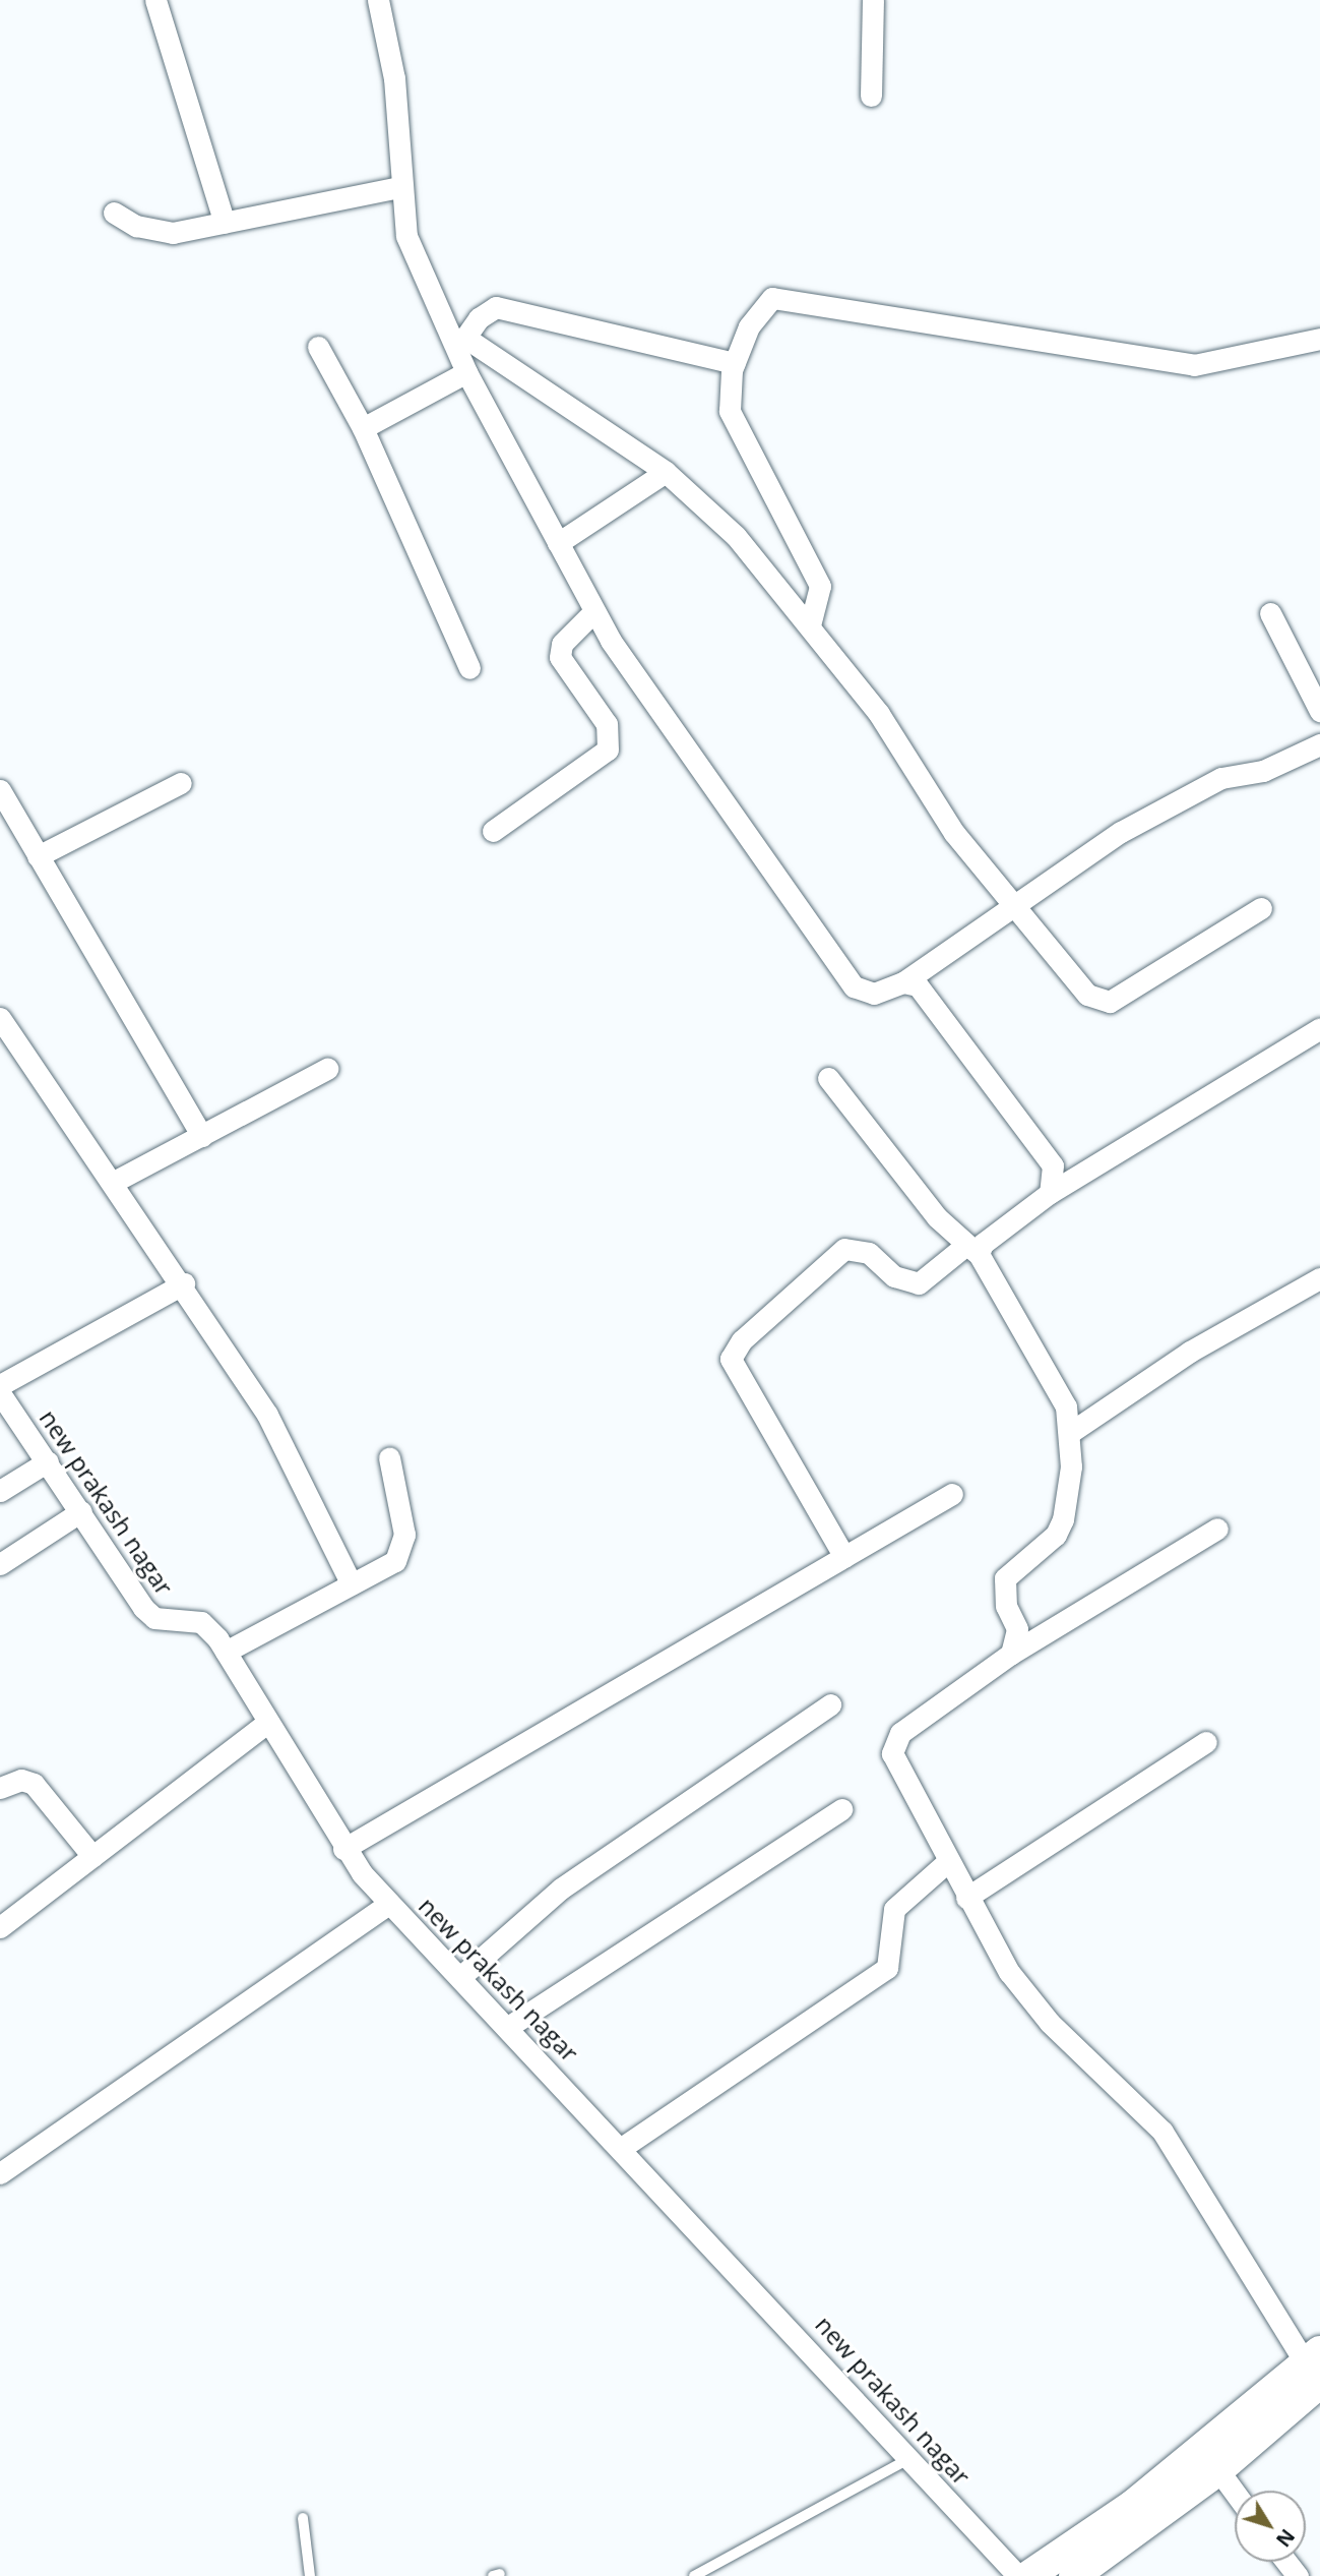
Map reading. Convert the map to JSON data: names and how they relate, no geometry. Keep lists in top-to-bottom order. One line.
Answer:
{"streets":{"street":["new prakash nagar"]},"north":"bottom right"}
